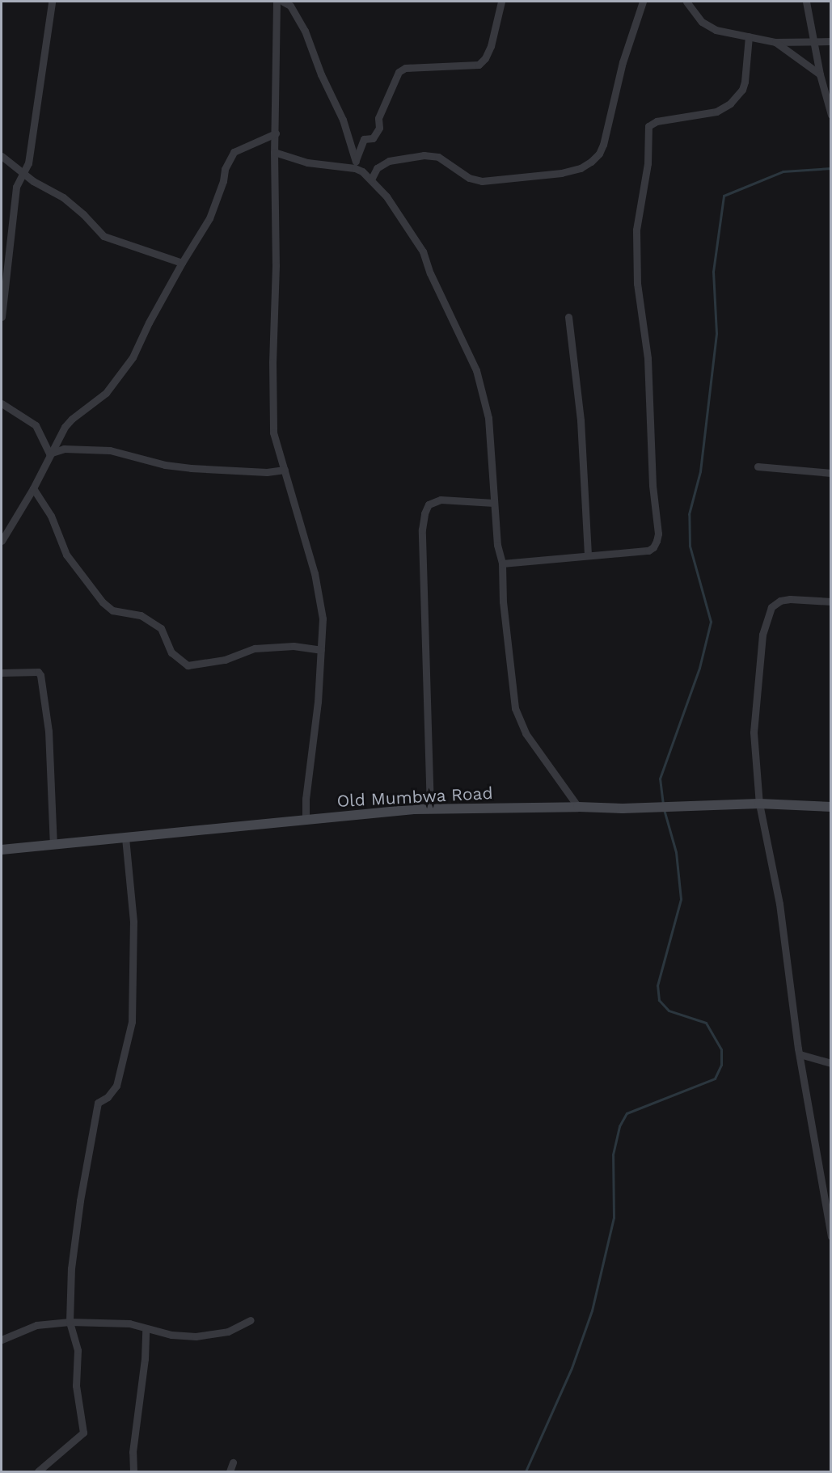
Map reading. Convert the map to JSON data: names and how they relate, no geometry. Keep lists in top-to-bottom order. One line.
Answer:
{"streets":{"main road":["Old Mumbwa Road"]}}
